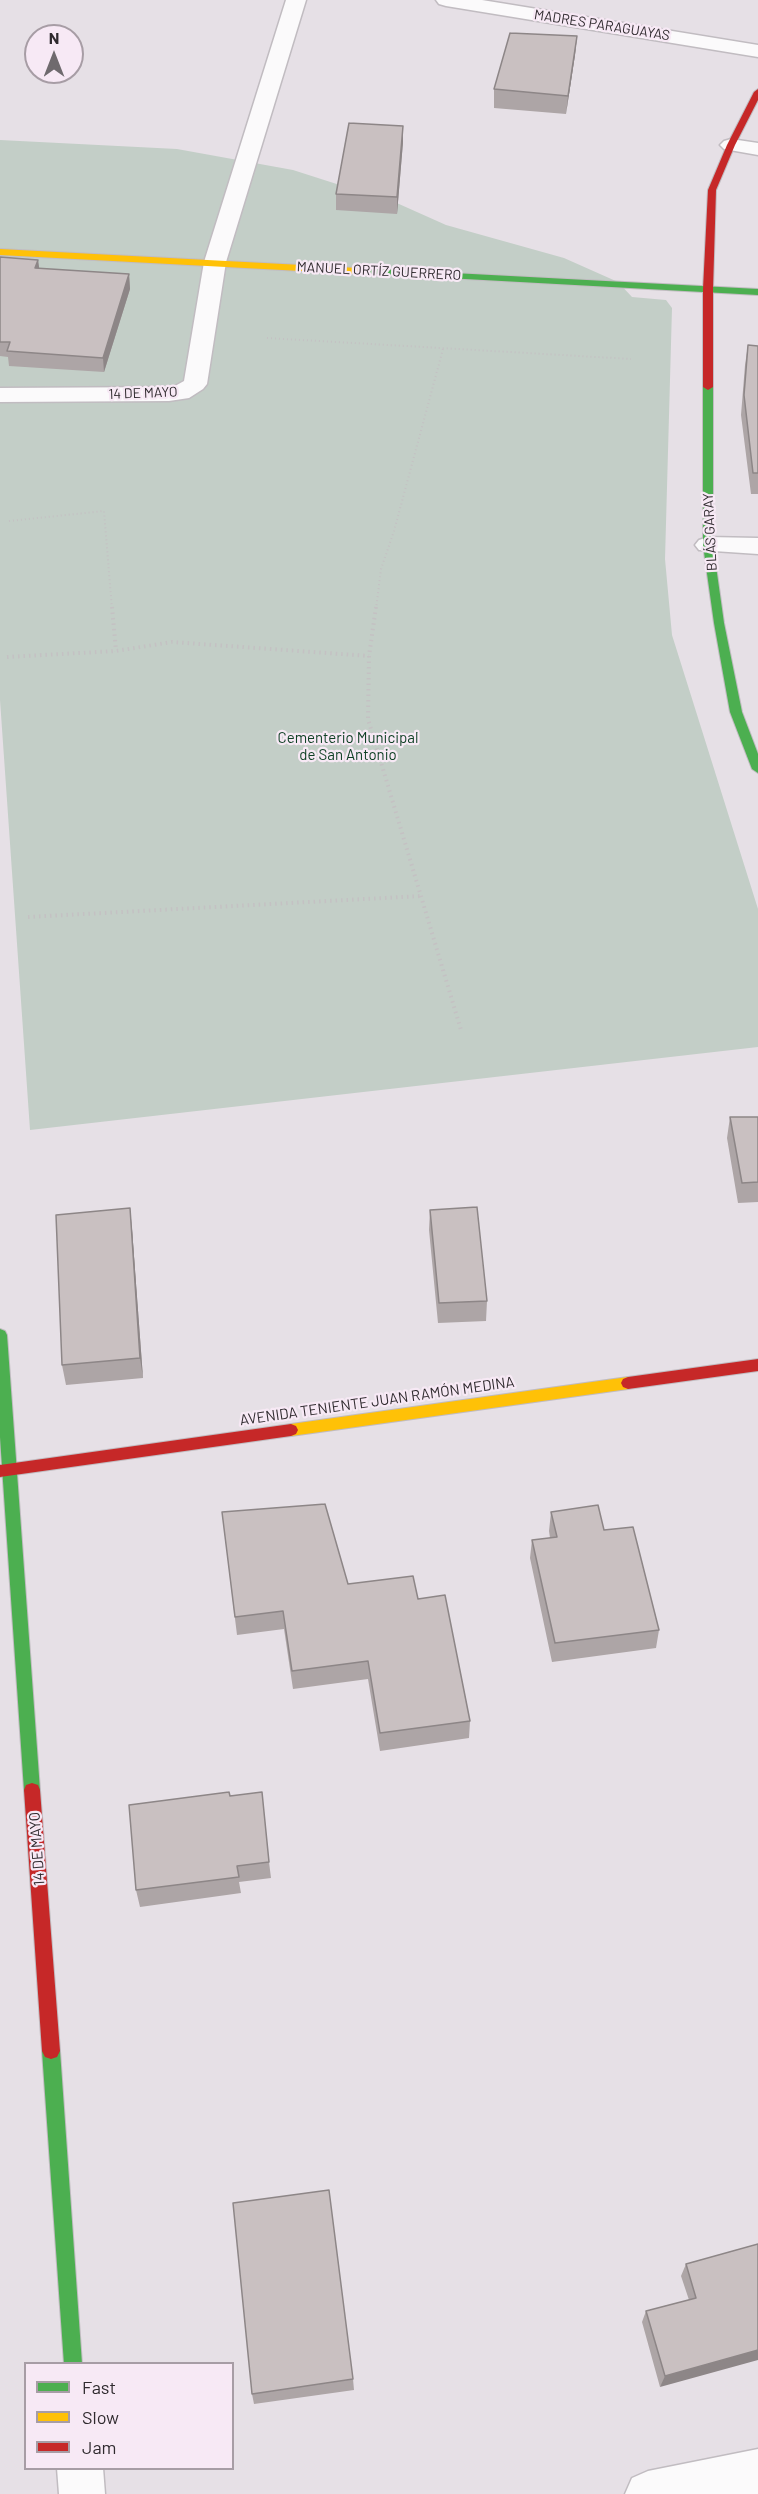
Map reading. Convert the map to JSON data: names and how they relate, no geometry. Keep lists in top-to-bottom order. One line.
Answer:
{"streets":{"street":["MADRES PARAGUAYAS","MANUEL ORTÍZ GUERRERO","14 DE MAYO","BLÁS GARAY","AVENIDA TENIENTE JUAN RAMÓN MEDINA"]},"crossings":[["MANUEL ORTÍZ GUERRERO","14 DE MAYO"],["MANUEL ORTÍZ GUERRERO","BLÁS GARAY"],["14 DE MAYO","AVENIDA TENIENTE JUAN RAMÓN MEDINA"]],"parks":["Cementerio Municipal de San Antonio"],"legend":["Fast","Slow","Jam"],"north":"top"}
